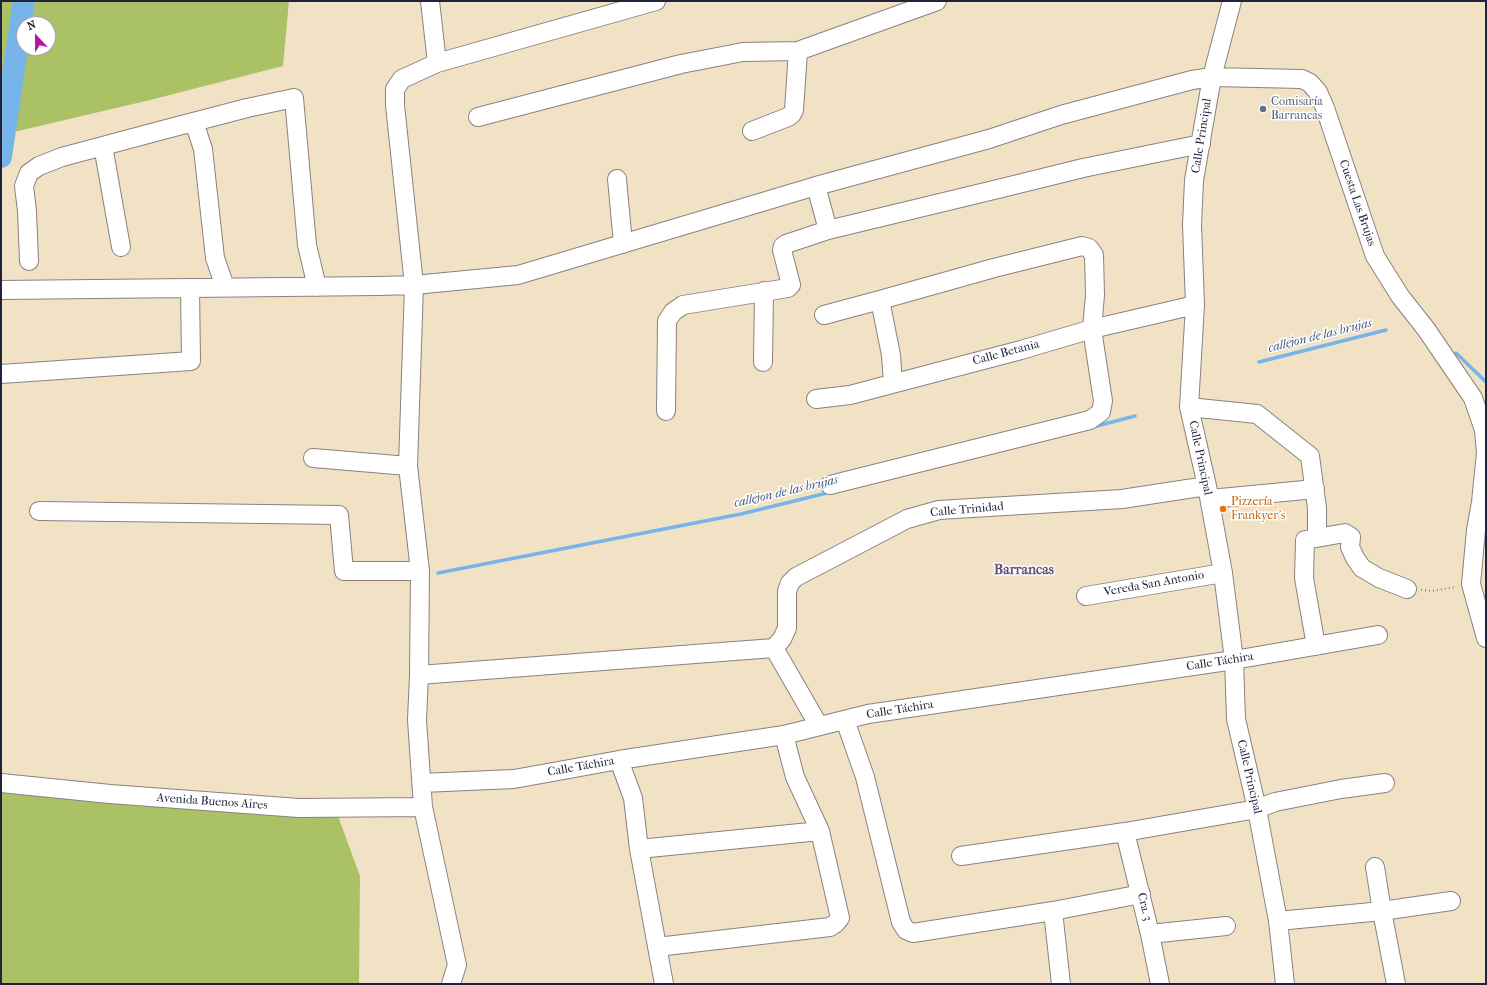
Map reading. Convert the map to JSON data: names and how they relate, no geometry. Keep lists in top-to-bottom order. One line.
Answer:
{"streets":{"street":["Calle Principal","Cuesta Las Brujas","Calle Betania","Calle Trinidad","Vereda San Antonio","Calle Táchira","Avenida Buenos Aires","Cra. 3"]},"crossings":[["Calle Principal","Cuesta Las Brujas"],["Calle Principal","Calle Betania"],["Calle Principal","Calle Trinidad"],["Calle Principal","Vereda San Antonio"],["Calle Principal","Calle Táchira"]],"districts":["Barrancas"],"water":["callejon de las brujas"],"places":["Comisaría Barrancas","Pizzería Frankyer's"],"north":"top"}
